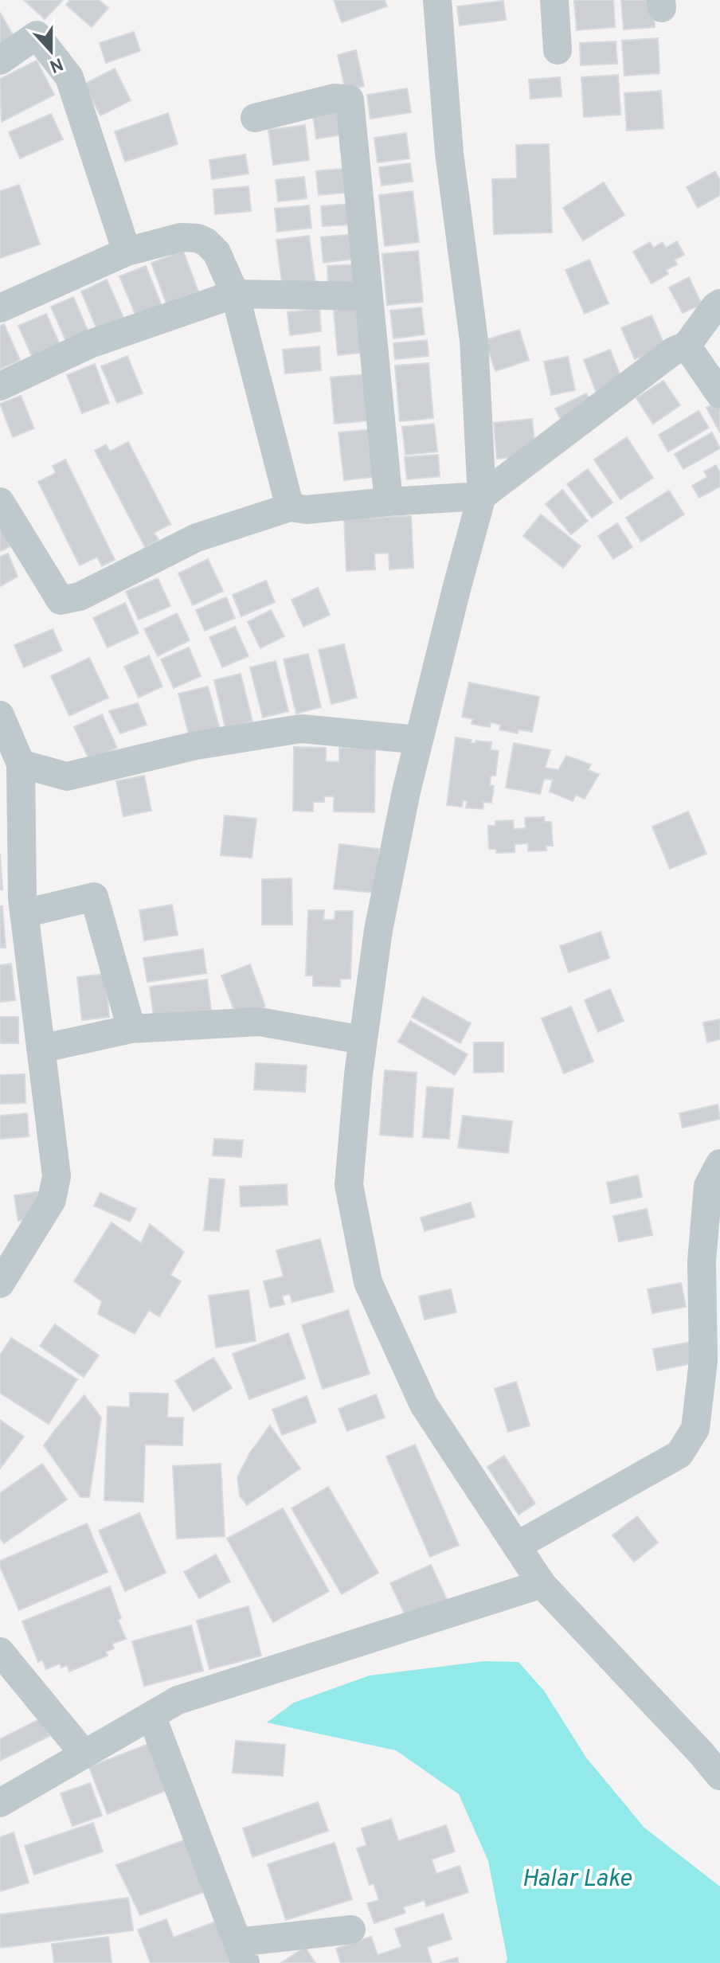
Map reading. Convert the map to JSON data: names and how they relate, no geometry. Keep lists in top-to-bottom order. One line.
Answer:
{"water":["Halar Lake"],"north":"bottom"}
